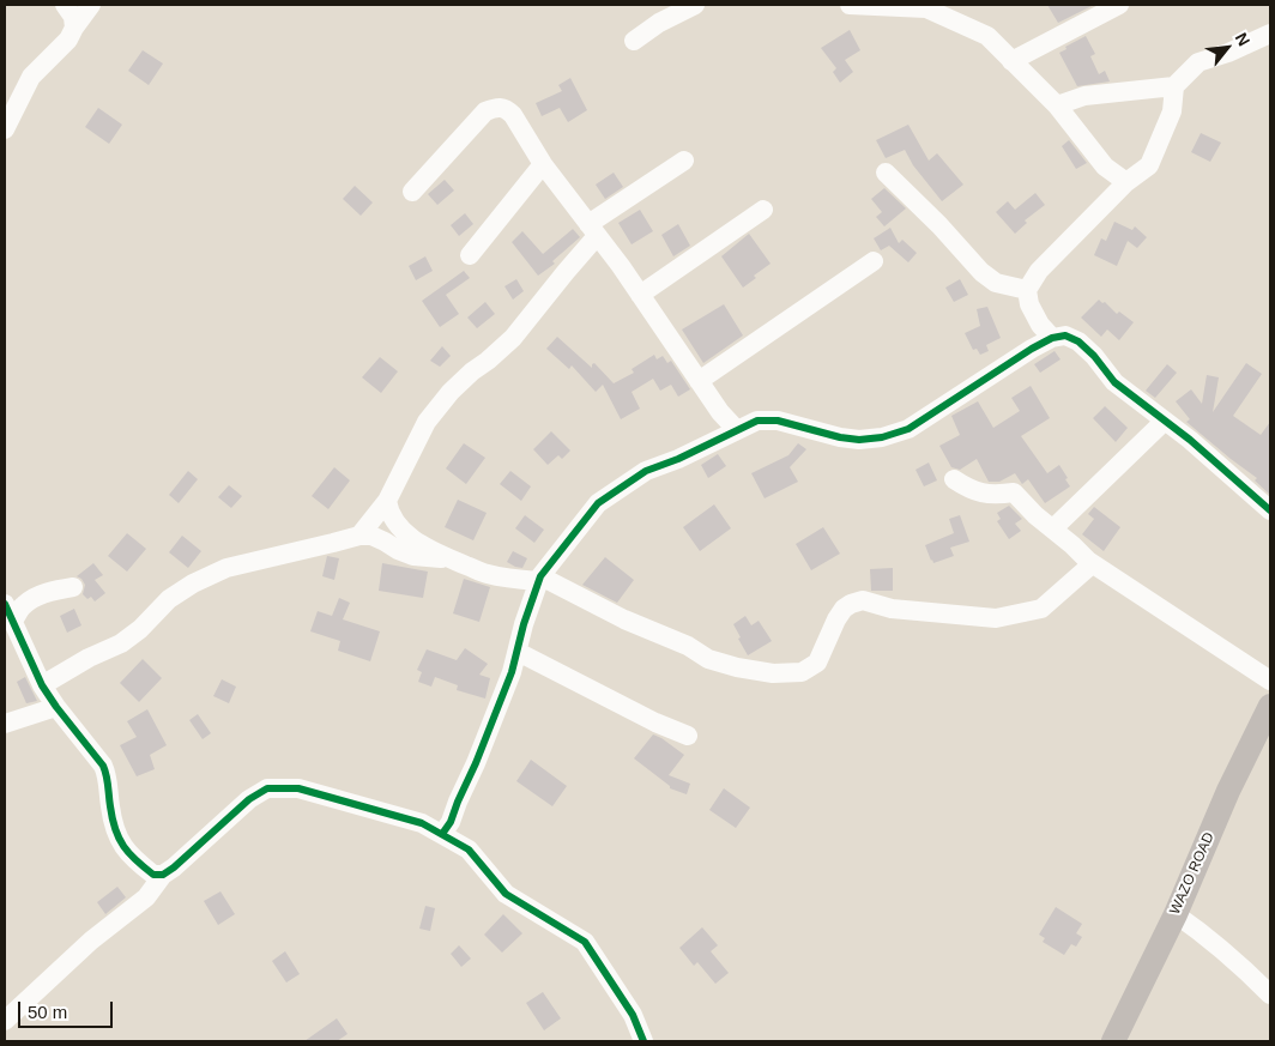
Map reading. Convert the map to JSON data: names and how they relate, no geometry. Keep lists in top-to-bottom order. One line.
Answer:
{"streets":{"main road":["WAZO ROAD"]},"scale_bar":"50 m","north":"top right"}
